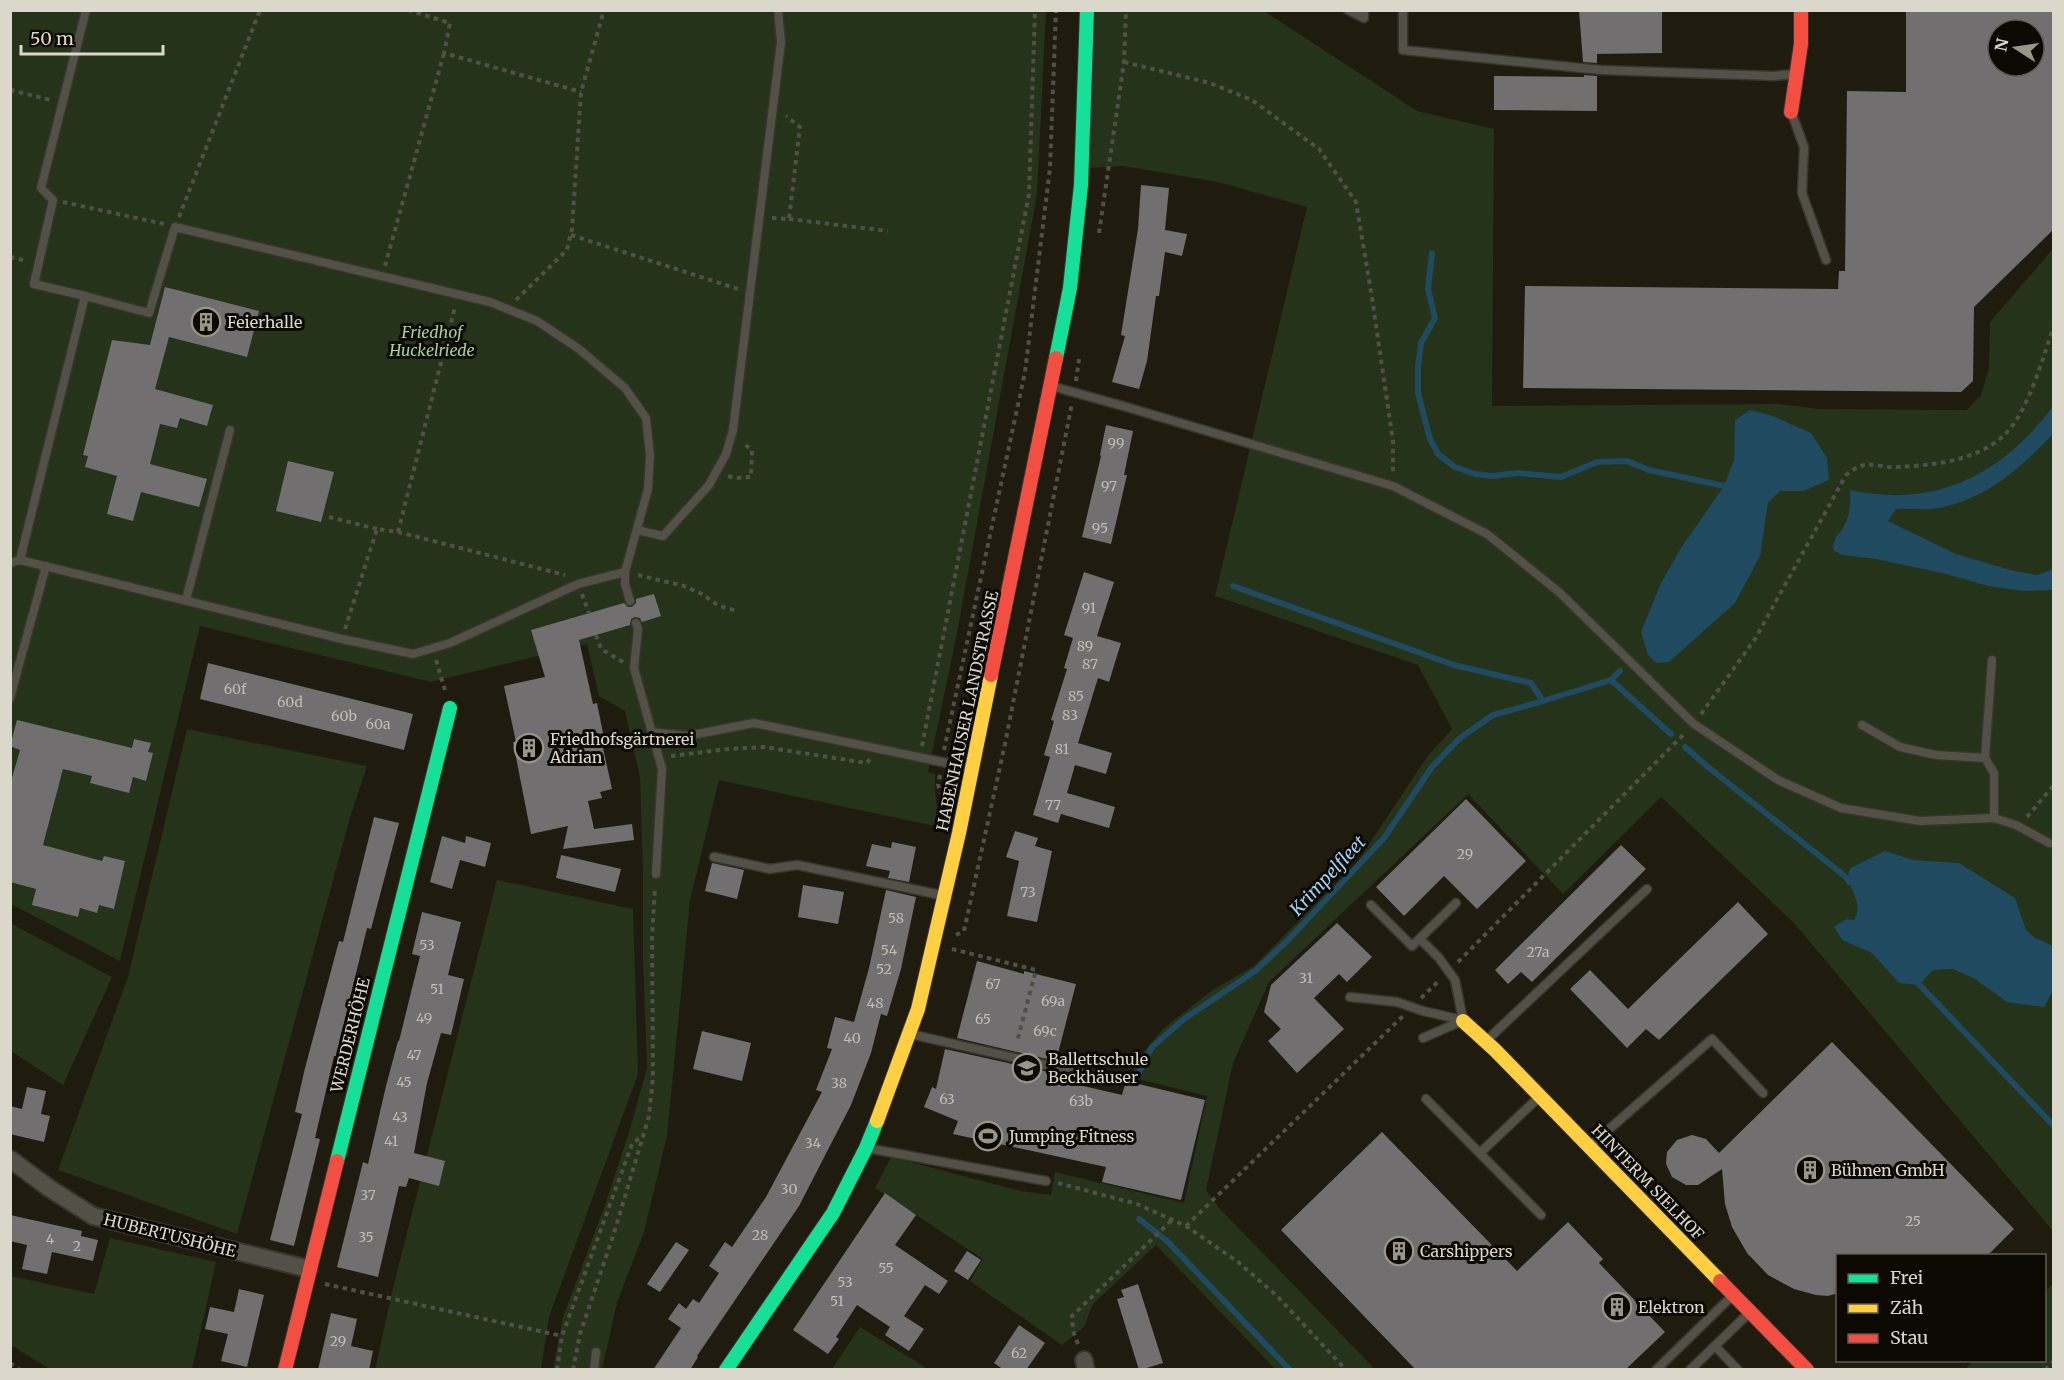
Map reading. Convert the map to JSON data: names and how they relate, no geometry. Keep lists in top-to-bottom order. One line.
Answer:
{"streets":{"street":["HABENHAUSER LANDSTRASSE","WERDERHÖHE","HINTERM SIELHOF","HUBERTUSHÖHE"]},"crossings":[["WERDERHÖHE","HUBERTUSHÖHE"]],"water":["Krimpelfleet"],"parks":["Friedhof Huckelriede"],"places":{"building":["Feierhalle","Friedhofsgärtnerei Adrian","Bühnen GmbH","Carshippers","Elektron"],"school or university":["Ballettschule Beckhäuser"],"sports":["Jumping Fitness"]},"house_numbers":["99","97","95","91","89","87","60f","85","60d","83","60b","60a","81","77","29","73","58","53","54","27a","52","31","67","51","69a","48","49","65","69c","40","47","45","38","63","63b","43","41","34","30","37","25","28","35","4","2","55","53","51","29","62"],"legend":["Frei","Zäh","Stau"],"scale_bar":"50 m","north":"left"}
